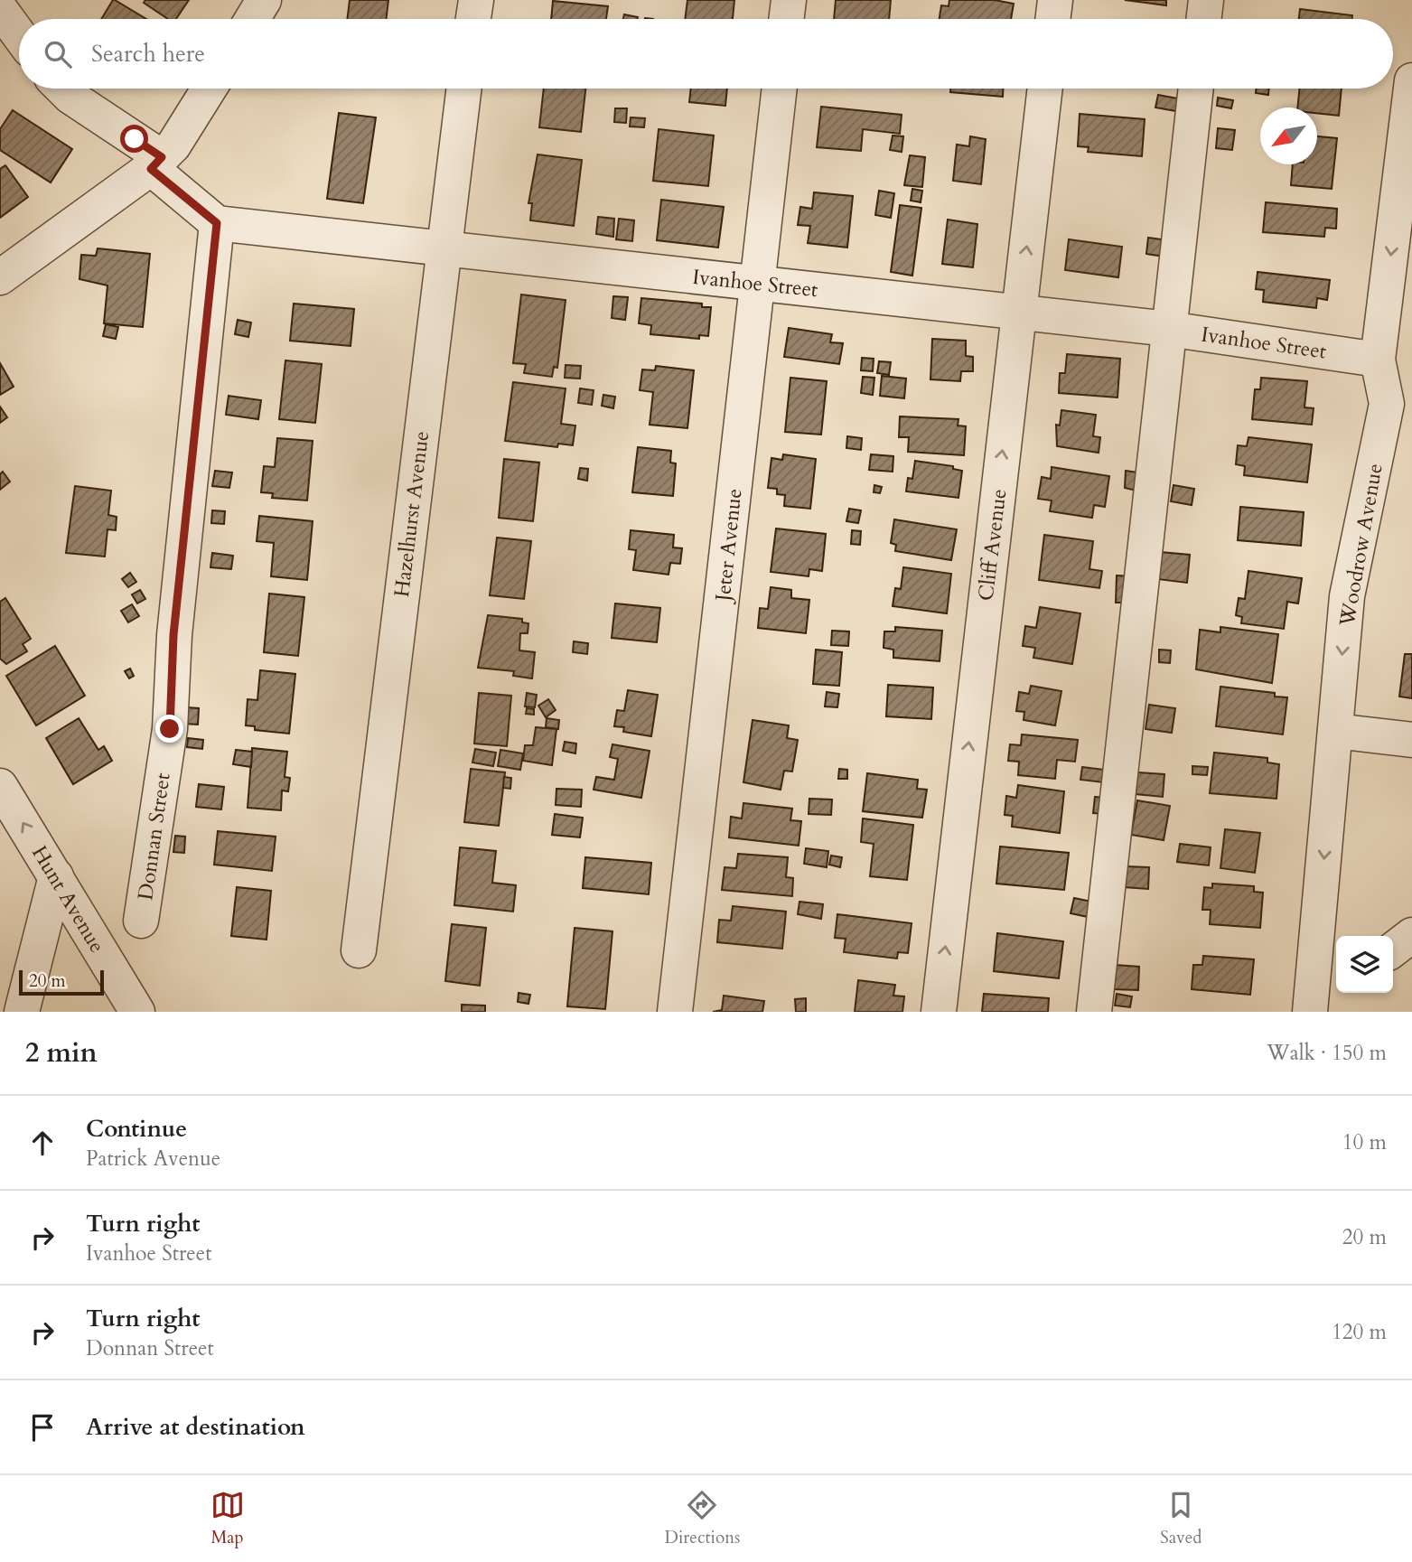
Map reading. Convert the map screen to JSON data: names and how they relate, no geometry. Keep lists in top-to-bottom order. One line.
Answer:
{"streets":{"street":["Ivanhoe Street","Hazelhurst Avenue","Jeter Avenue","Cliff Avenue","Woodrow Avenue","Donnan Street","Hunt Avenue"]},"crossings":[["Ivanhoe Street","Hazelhurst Avenue"],["Ivanhoe Street","Jeter Avenue"],["Ivanhoe Street","Cliff Avenue"],["Ivanhoe Street","Woodrow Avenue"],["Ivanhoe Street","Donnan Street"]],"one_way":["Hunt Avenue"],"scale_bar":"20 m","north":"bottom left","page":{"search":"Search here","scale":"20 m","heading":["2 min","Walk · 150 m"],"list":[["Continue","Patrick Avenue","10 m"],["Turn right","Ivanhoe Street","20 m"],["Turn right","Donnan Street","120 m"],"Arrive at destination"],"nav":["Map","Directions","Saved"]}}
